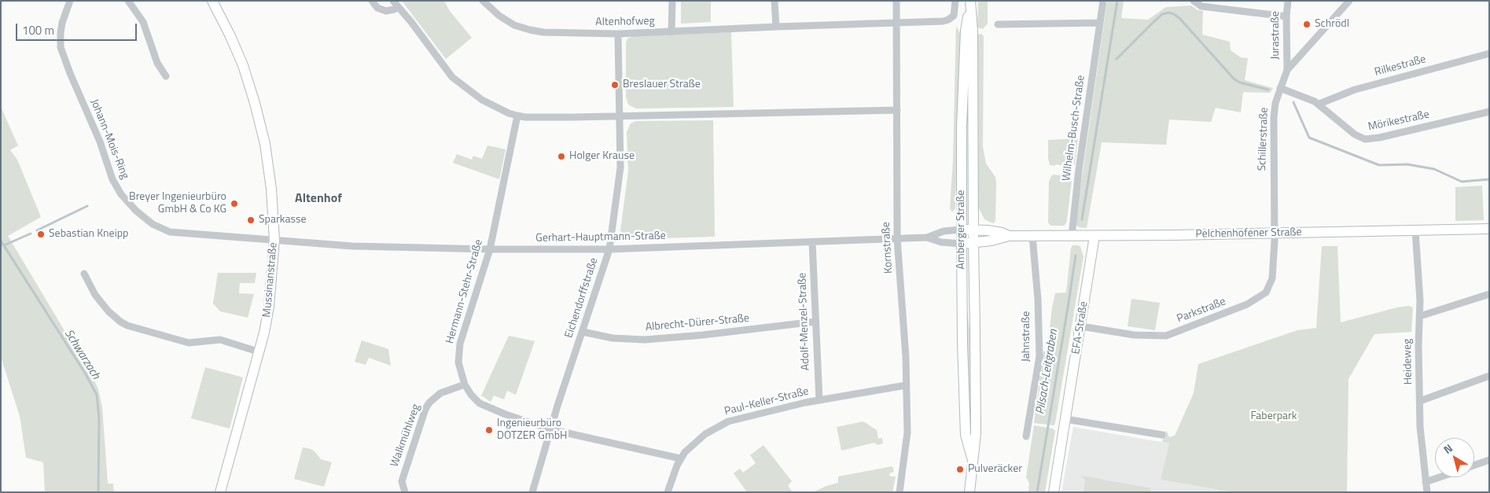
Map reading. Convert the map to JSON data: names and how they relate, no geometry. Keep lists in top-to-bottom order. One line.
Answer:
{"streets":{"main road":["Amberger Straße","Pelchenhofener Straße","Mussinanstraße","EFA-Straße"],"street":["Altenhofweg","Jurastraße","Rilkestraße","Mörikestraße","Wilhelm-Busch-Straße","Johann-Mois-Ring","Schillerstraße","Gerhart-Hauptmann-Straße","Kornstraße","Hermann-Stehr-Straße","Eichendorffstraße","Parkstraße","Adolf-Menzel-Straße","Albrecht-Dürer-Straße","Jahnstraße","Heideweg","Paul-Keller-Straße","Walkmühlweg"]},"crossings":[["Altenhofweg","Kornstraße"],["Altenhofweg","Eichendorffstraße"],["Jurastraße","Schillerstraße"],["Rilkestraße","Mörikestraße"],["Mörikestraße","Schillerstraße"],["Wilhelm-Busch-Straße","Pelchenhofener Straße"],["Johann-Mois-Ring","Gerhart-Hauptmann-Straße"],["Johann-Mois-Ring","Mussinanstraße"],["Schillerstraße","Pelchenhofener Straße"],["Schillerstraße","Parkstraße"],["Amberger Straße","Pelchenhofener Straße"],["Amberger Straße","Gerhart-Hauptmann-Straße"],["Pelchenhofener Straße","Gerhart-Hauptmann-Straße"],["Pelchenhofener Straße","Parkstraße"],["Pelchenhofener Straße","EFA-Straße"],["Pelchenhofener Straße","Jahnstraße"],["Pelchenhofener Straße","Heideweg"],["Gerhart-Hauptmann-Straße","Kornstraße"],["Gerhart-Hauptmann-Straße","Mussinanstraße"],["Gerhart-Hauptmann-Straße","Hermann-Stehr-Straße"],["Gerhart-Hauptmann-Straße","Eichendorffstraße"],["Gerhart-Hauptmann-Straße","Adolf-Menzel-Straße"],["Kornstraße","Paul-Keller-Straße"],["Hermann-Stehr-Straße","Eichendorffstraße"],["Hermann-Stehr-Straße","Paul-Keller-Straße"],["Hermann-Stehr-Straße","Walkmühlweg"],["Eichendorffstraße","Albrecht-Dürer-Straße"],["Parkstraße","EFA-Straße"],["Adolf-Menzel-Straße","Albrecht-Dürer-Straße"],["Adolf-Menzel-Straße","Paul-Keller-Straße"]],"districts":["Altenhof"],"water":["Schwarzach","Pilsach-Leitgraben"],"parks":["Faberpark"],"places":["Schrödl","Breslauer Straße","Holger Krause","Breyer Ingenieurbüro GmbH & Co KG","Sparkasse","Sebastian Kneipp","Ingenieurbüro DOTZER GmbH","Pulveräcker"],"scale_bar":"100 m","north":"top left"}
